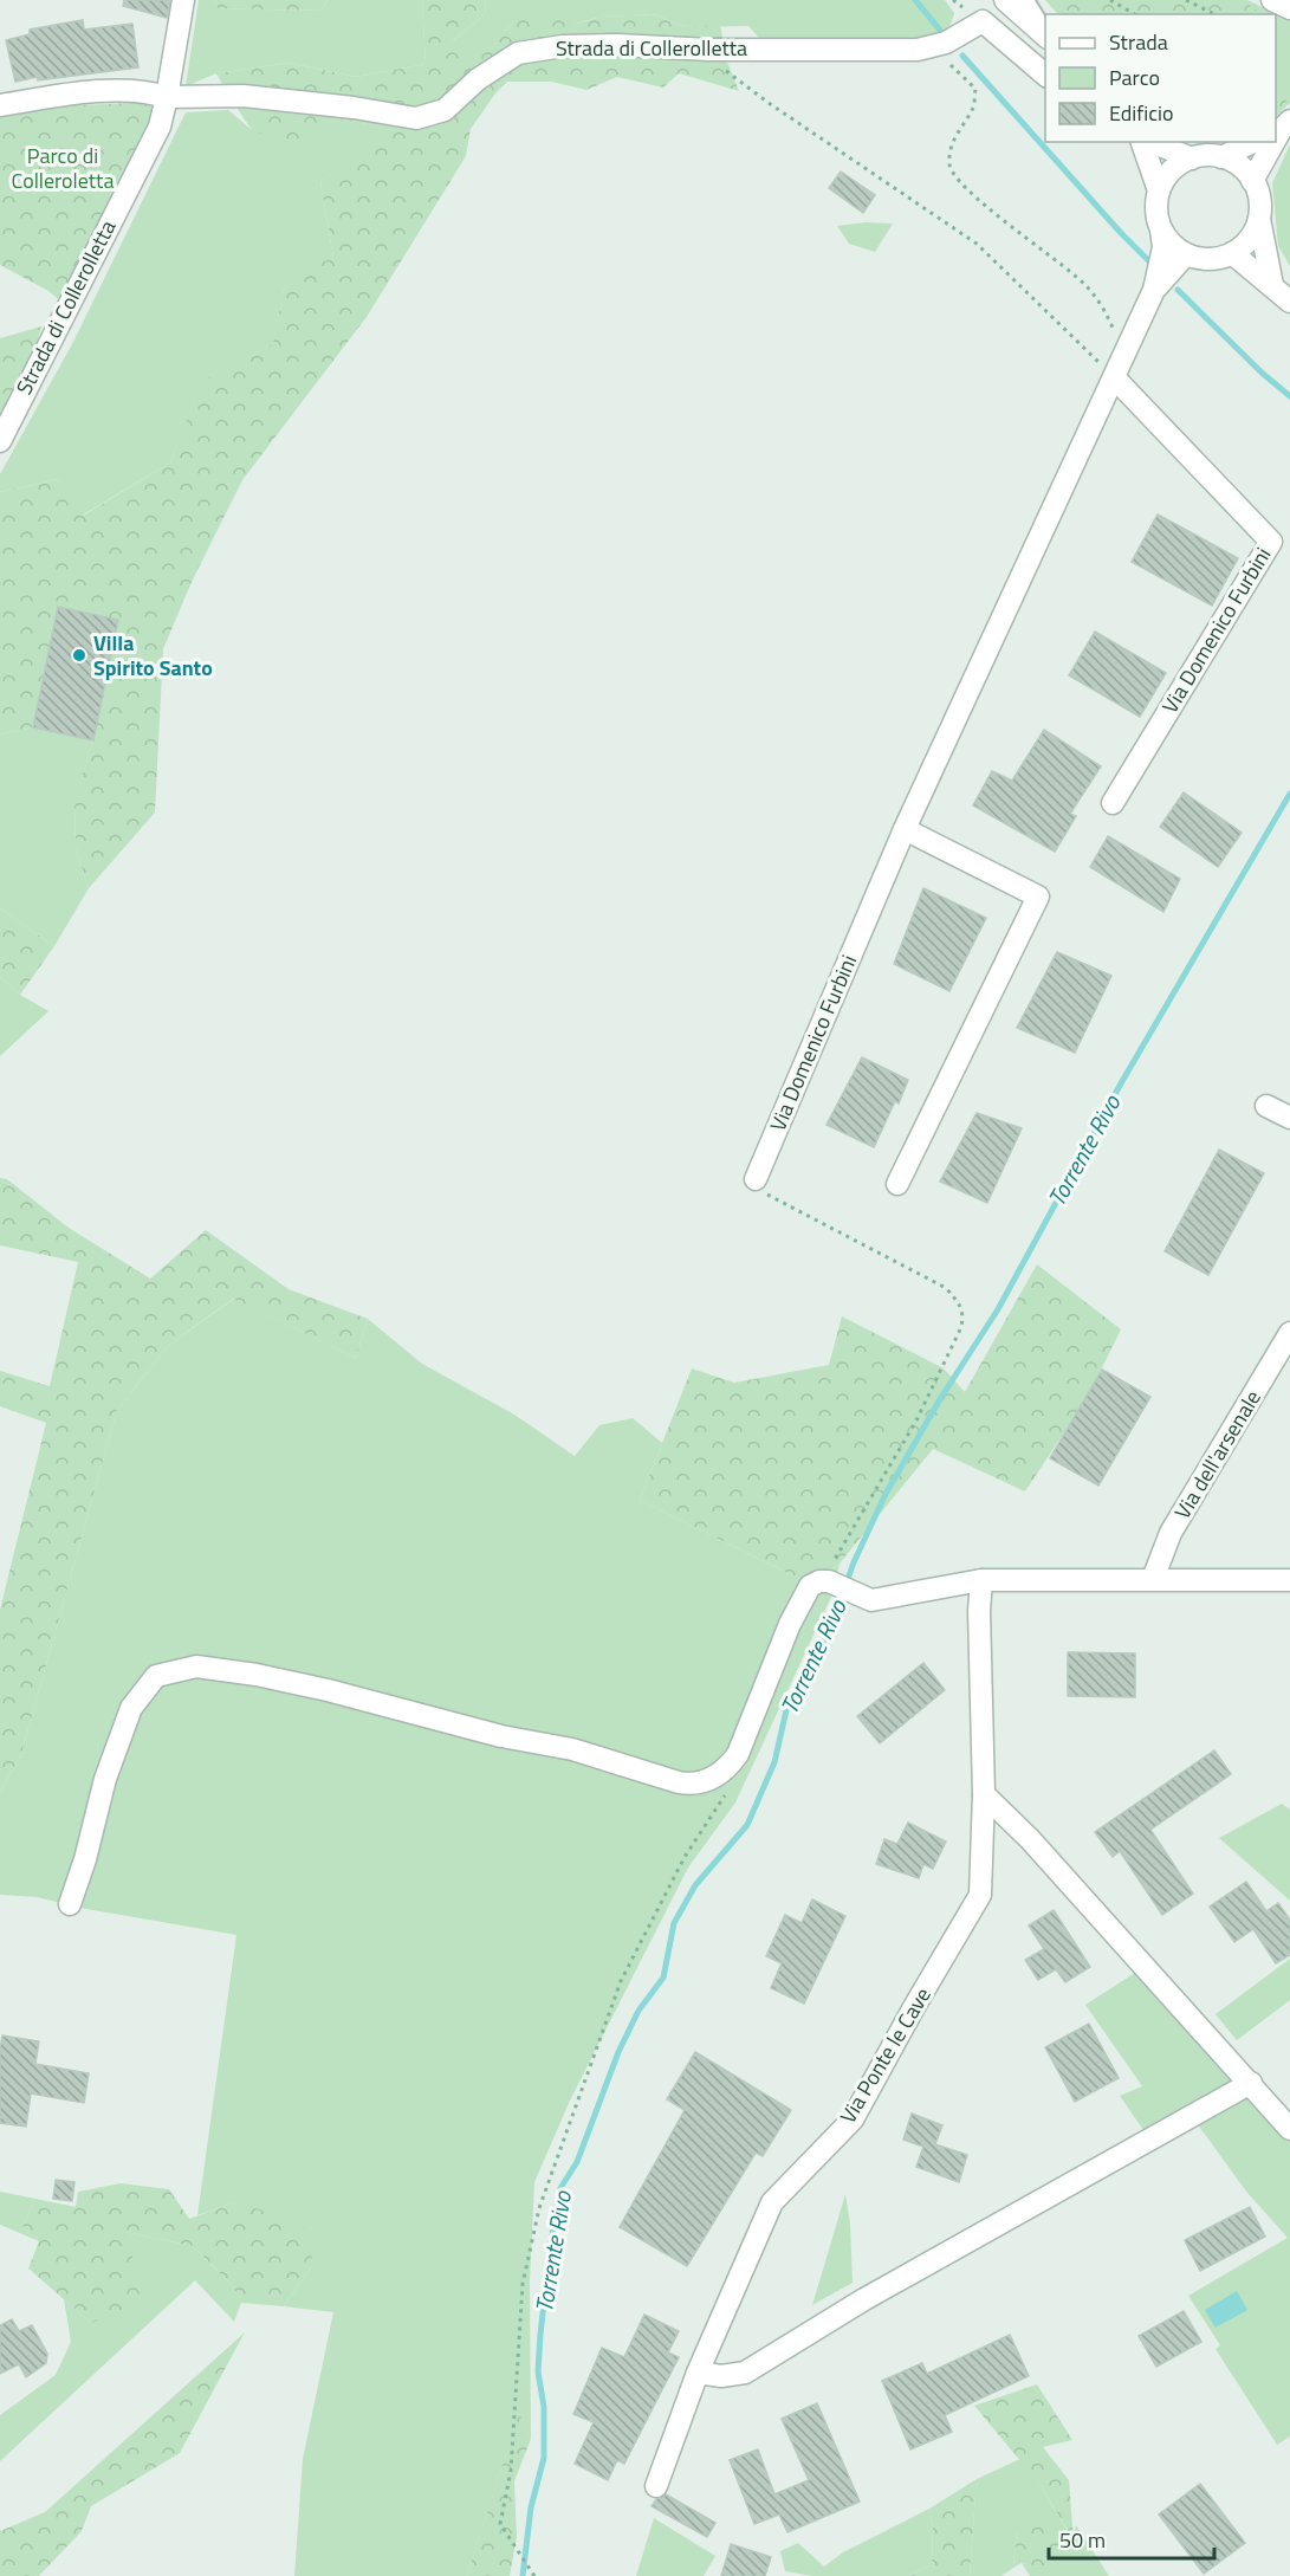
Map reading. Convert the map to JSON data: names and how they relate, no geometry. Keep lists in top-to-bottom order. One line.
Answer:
{"streets":{"street":["Strada di Collerolletta","Via Domenico Furbini","Via dell'arsenale","Via Ponte le Cave"]},"water":["Torrente Rivo"],"parks":["Parco di Colleroletta"],"places":["Villa Spirito Santo"],"legend":["Strada","Parco","Edificio"],"scale_bar":"50 m"}
